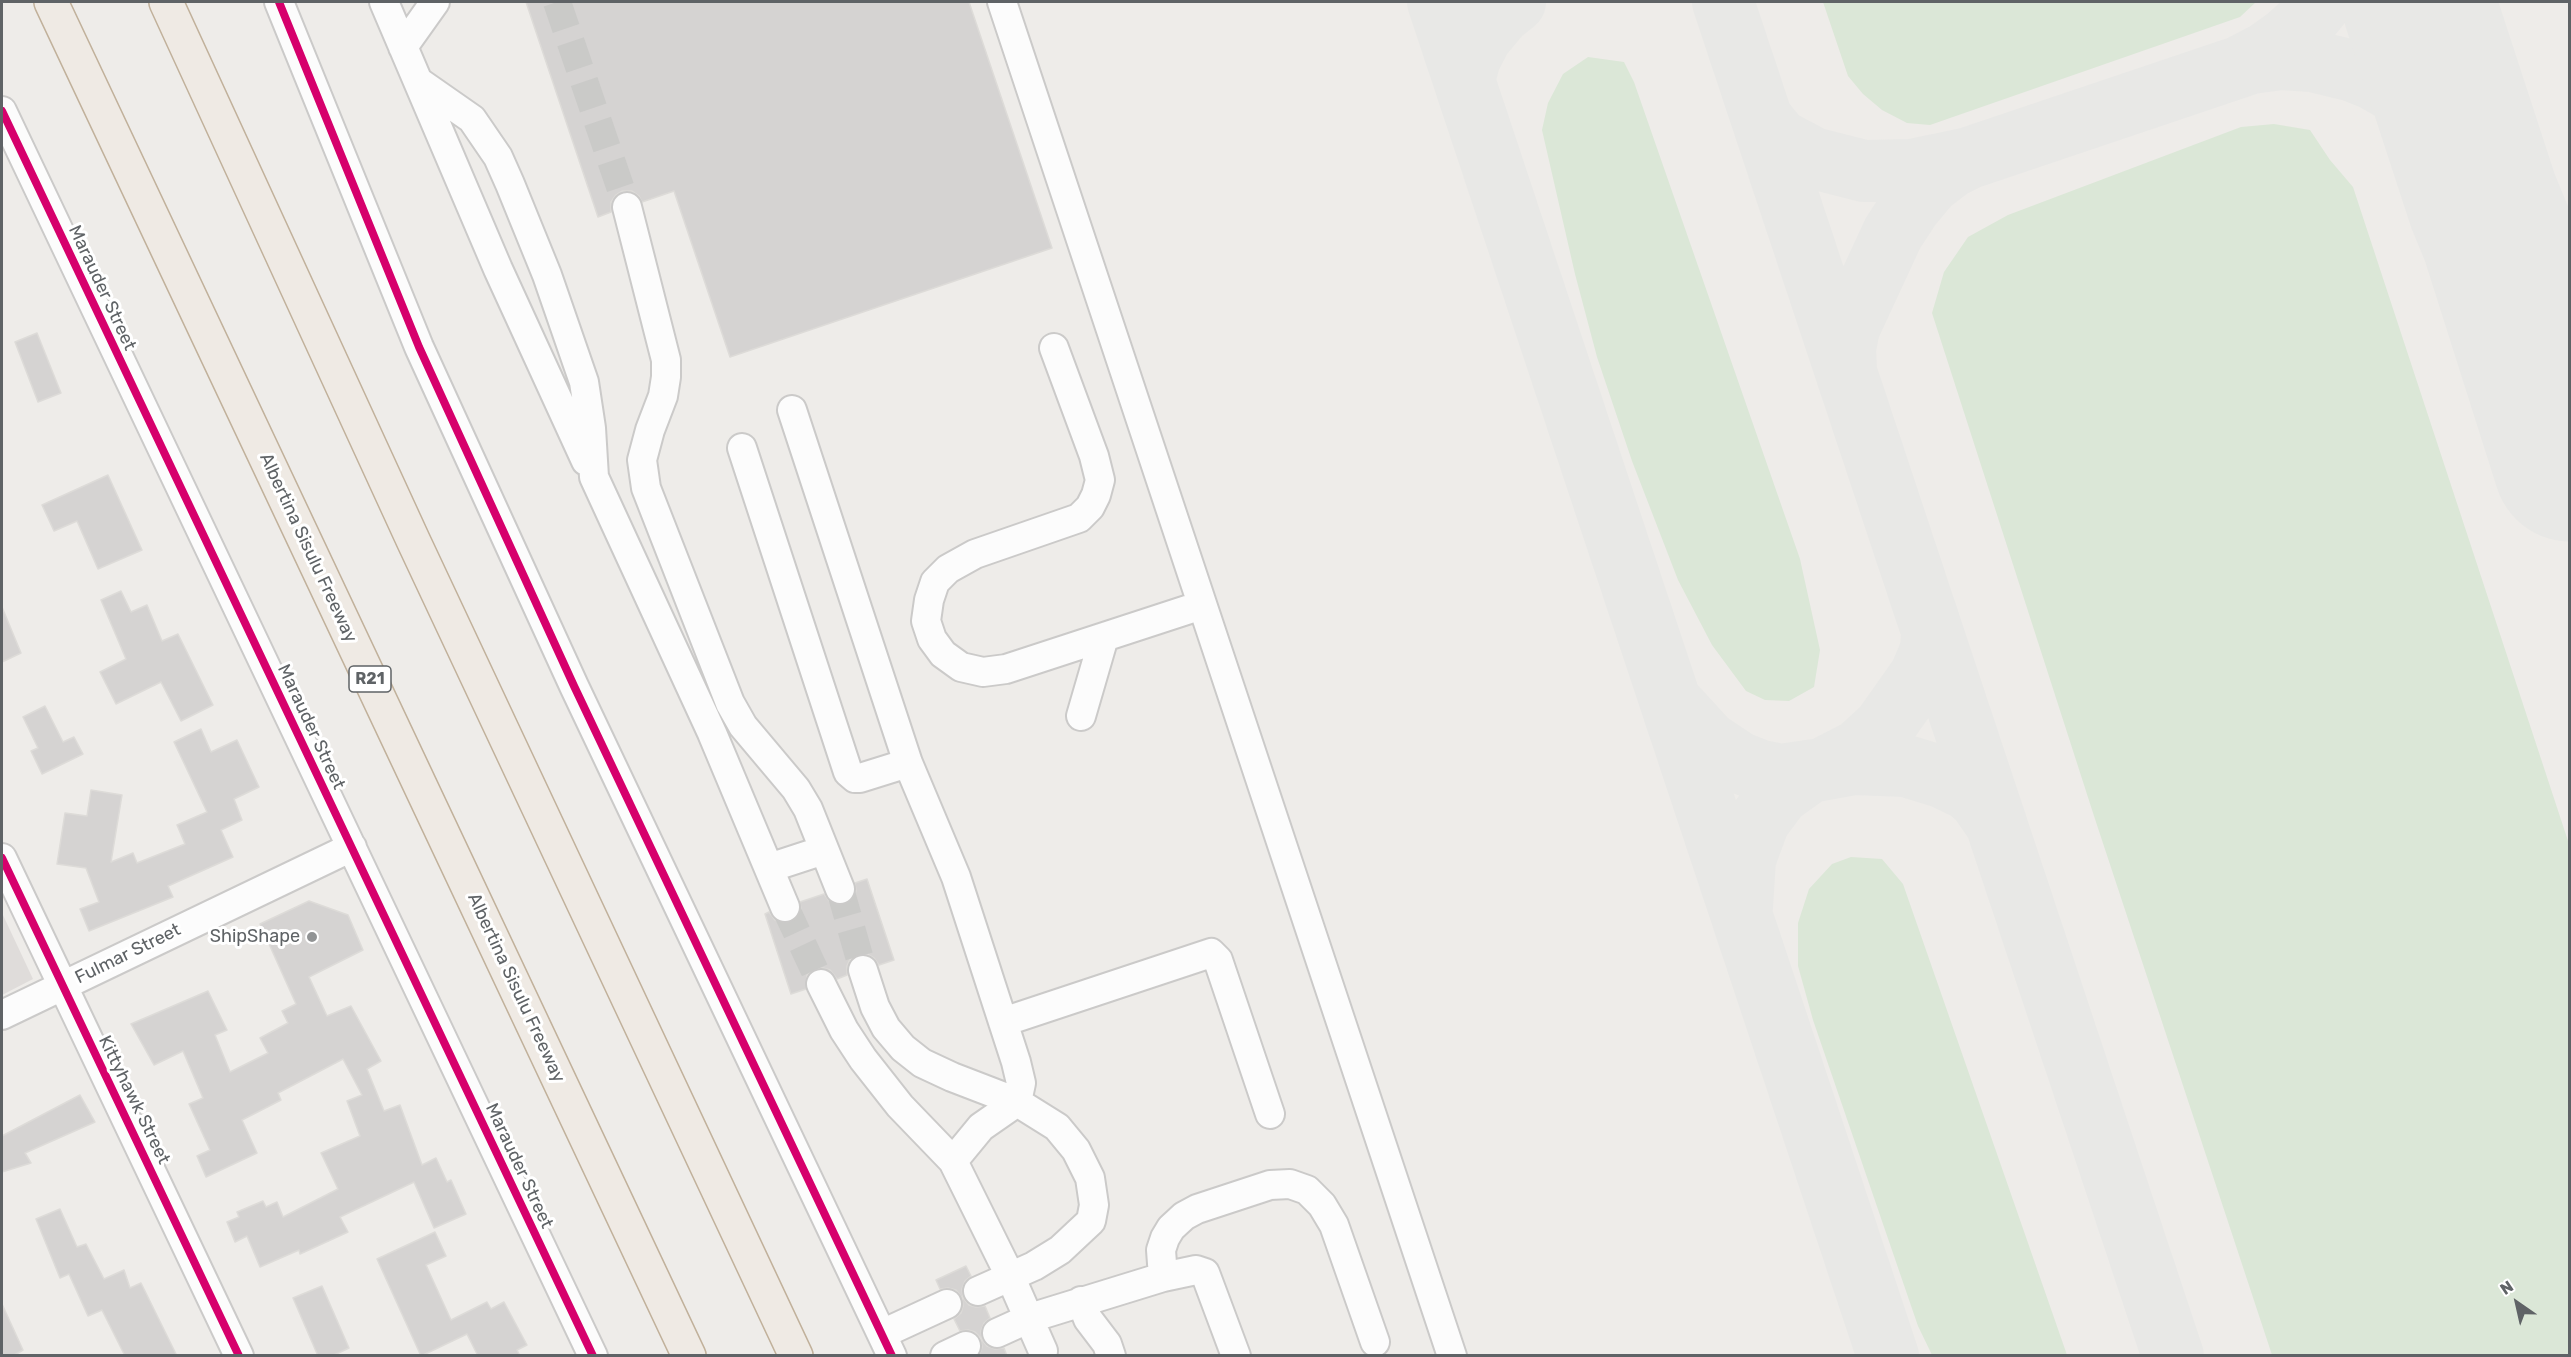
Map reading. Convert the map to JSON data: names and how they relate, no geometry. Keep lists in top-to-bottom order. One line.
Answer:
{"streets":{"highway":["Albertina Sisulu Freeway","R21"],"street":["Marauder Street","Fulmar Street","Kittyhawk Street"]},"crossings":[["Marauder Street","Fulmar Street"],["Fulmar Street","Kittyhawk Street"]],"places":["ShipShape"],"north":"top left"}
